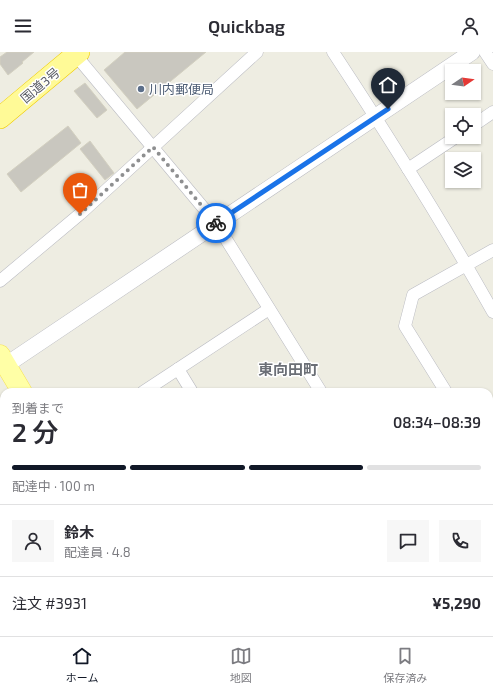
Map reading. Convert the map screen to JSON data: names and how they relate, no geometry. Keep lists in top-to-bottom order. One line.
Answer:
{"streets":{"highway":["国道3号"]},"districts":["東向田町"],"places":["川内郵便局"],"north":"right","page":{"header":"Quickbag","heading":["2 分","到着まで","08:34–08:39"],"panel":["鈴木","配達員 · 4.8","注文 #3931","¥5,290"],"bar":"配達中 · 100 m","tabs":["ホーム","地図","保存済み"]}}
